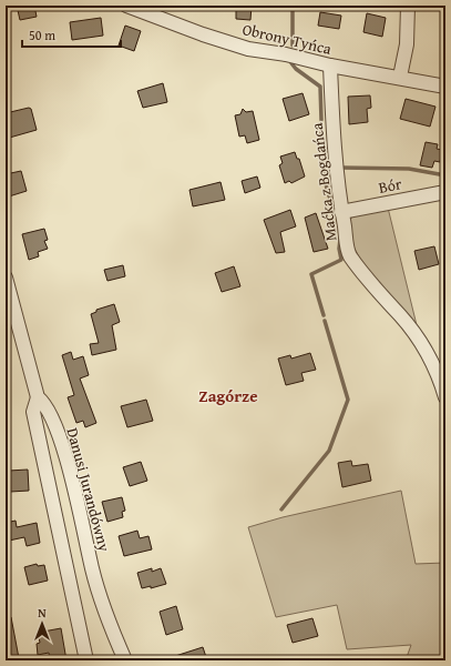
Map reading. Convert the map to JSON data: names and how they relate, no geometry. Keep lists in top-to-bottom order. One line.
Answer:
{"streets":{"street":["Obrony Tyńca","Maćka z Bogdańca","Bór","Danusi Jurandówny"]},"crossings":[["Obrony Tyńca","Maćka z Bogdańca"],["Maćka z Bogdańca","Bór"]],"districts":["Zagórze"],"scale_bar":"50 m","north":"top"}
